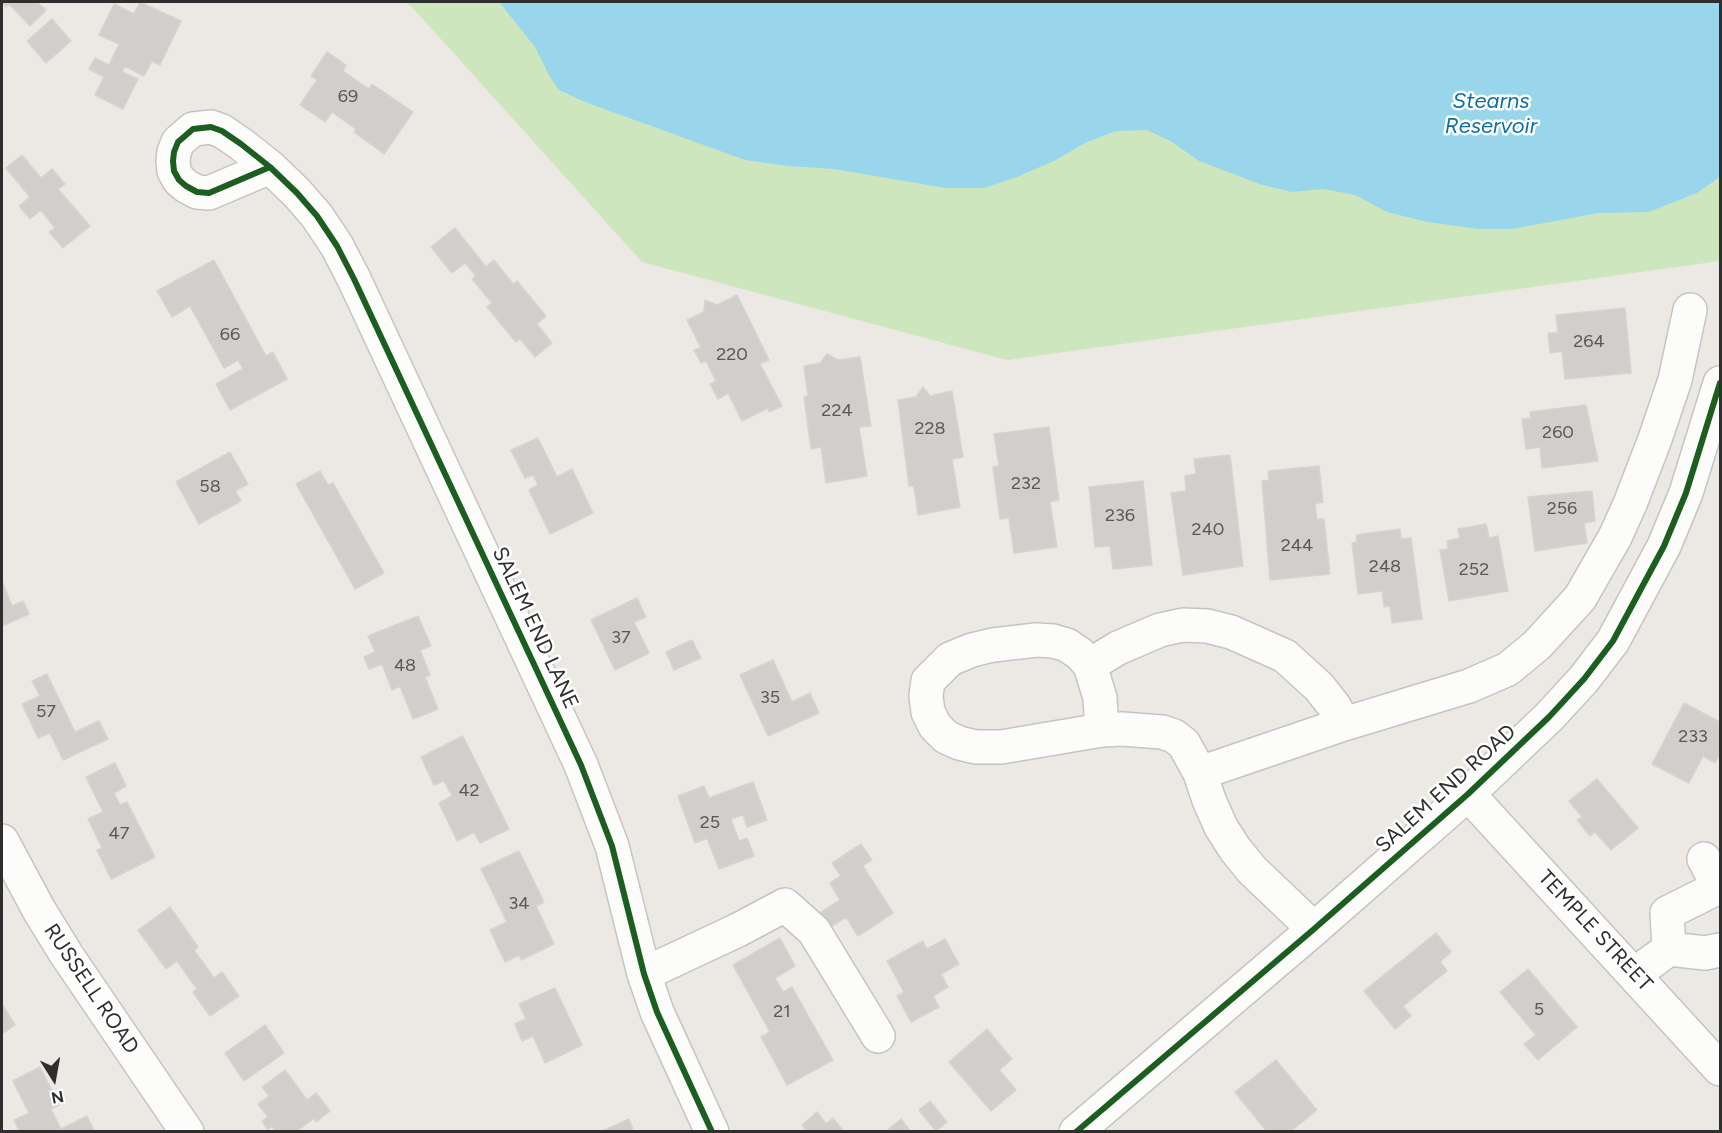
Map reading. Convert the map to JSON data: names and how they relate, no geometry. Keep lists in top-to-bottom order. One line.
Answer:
{"streets":{"street":["SALEM END LANE","SALEM END ROAD","TEMPLE STREET","RUSSELL ROAD"]},"crossings":[["SALEM END ROAD","TEMPLE STREET"]],"water":["Stearns Reservoir"],"house_numbers":["69","66","264","220","224","228","260","232","58","256","236","240","244","248","252","37","48","35","57","233","42","25","47","34","5","21"],"north":"bottom"}
